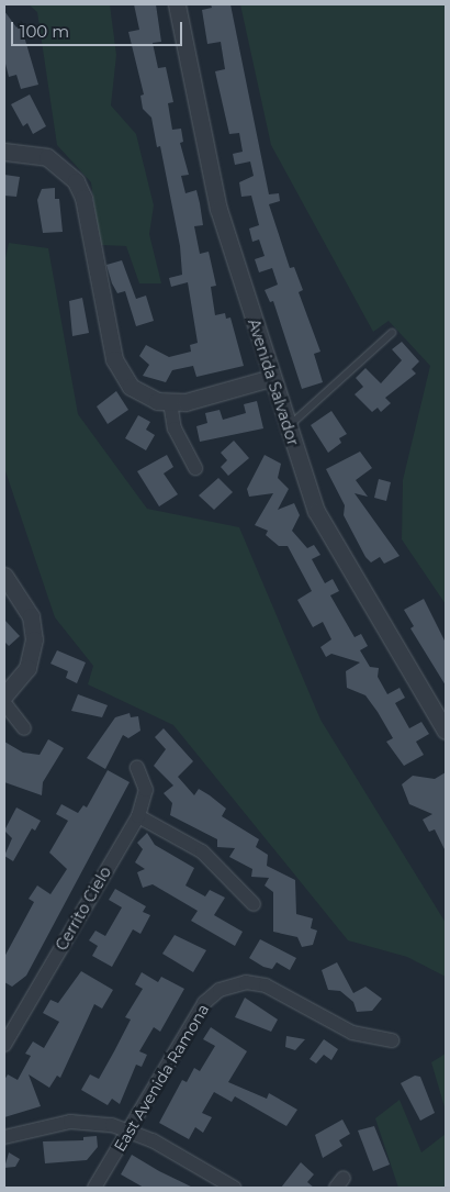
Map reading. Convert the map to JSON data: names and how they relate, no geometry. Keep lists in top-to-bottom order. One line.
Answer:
{"streets":{"street":["Avenida Salvador","Cerrito Cielo","East Avenida Ramona"]},"scale_bar":"100 m"}
